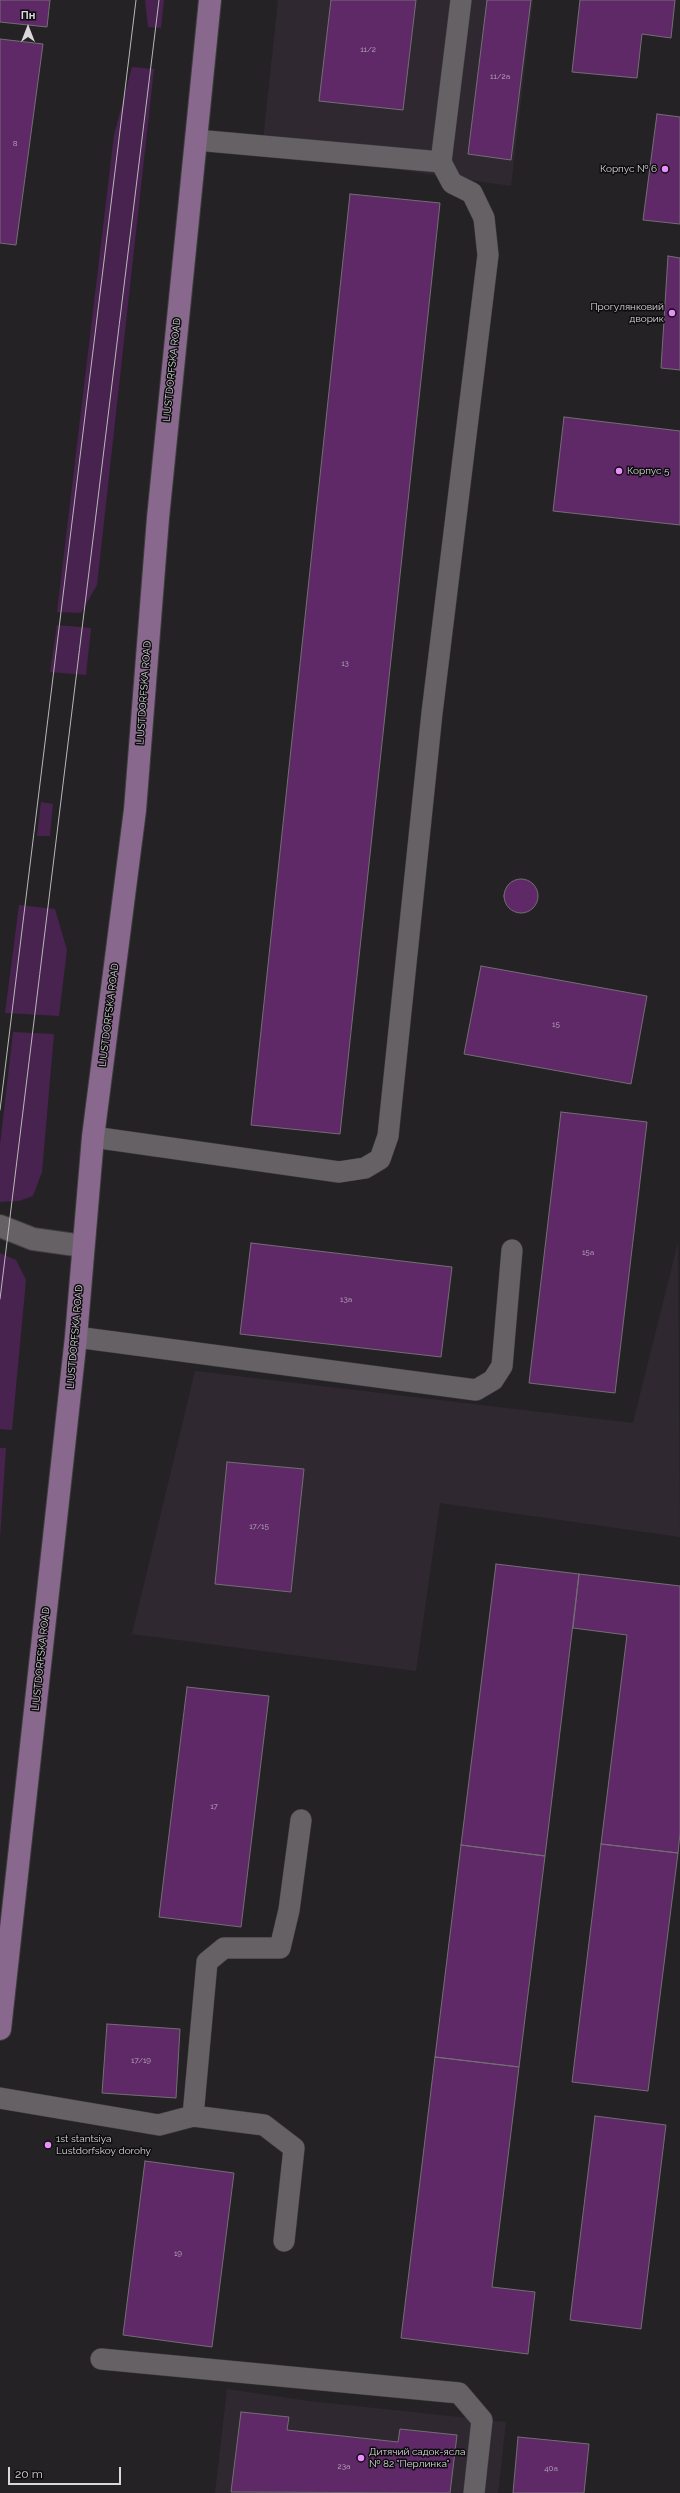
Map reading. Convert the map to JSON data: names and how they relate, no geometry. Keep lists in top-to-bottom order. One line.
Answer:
{"streets":{"main road":["LIUSTDORFSKA ROAD"]},"places":["Корпус № 6","Прогулянковий дворик","Корпус 5","1st stantsiya Lustdorfskoy dorohy","Дитячий садок-ясла № 82 \"Перлинка\""],"house_numbers":["11/2","11/2а","8","13","15","15а","13а","17/15","17","17/19","19","23а","40а"],"scale_bar":"20 m","north":"top"}
